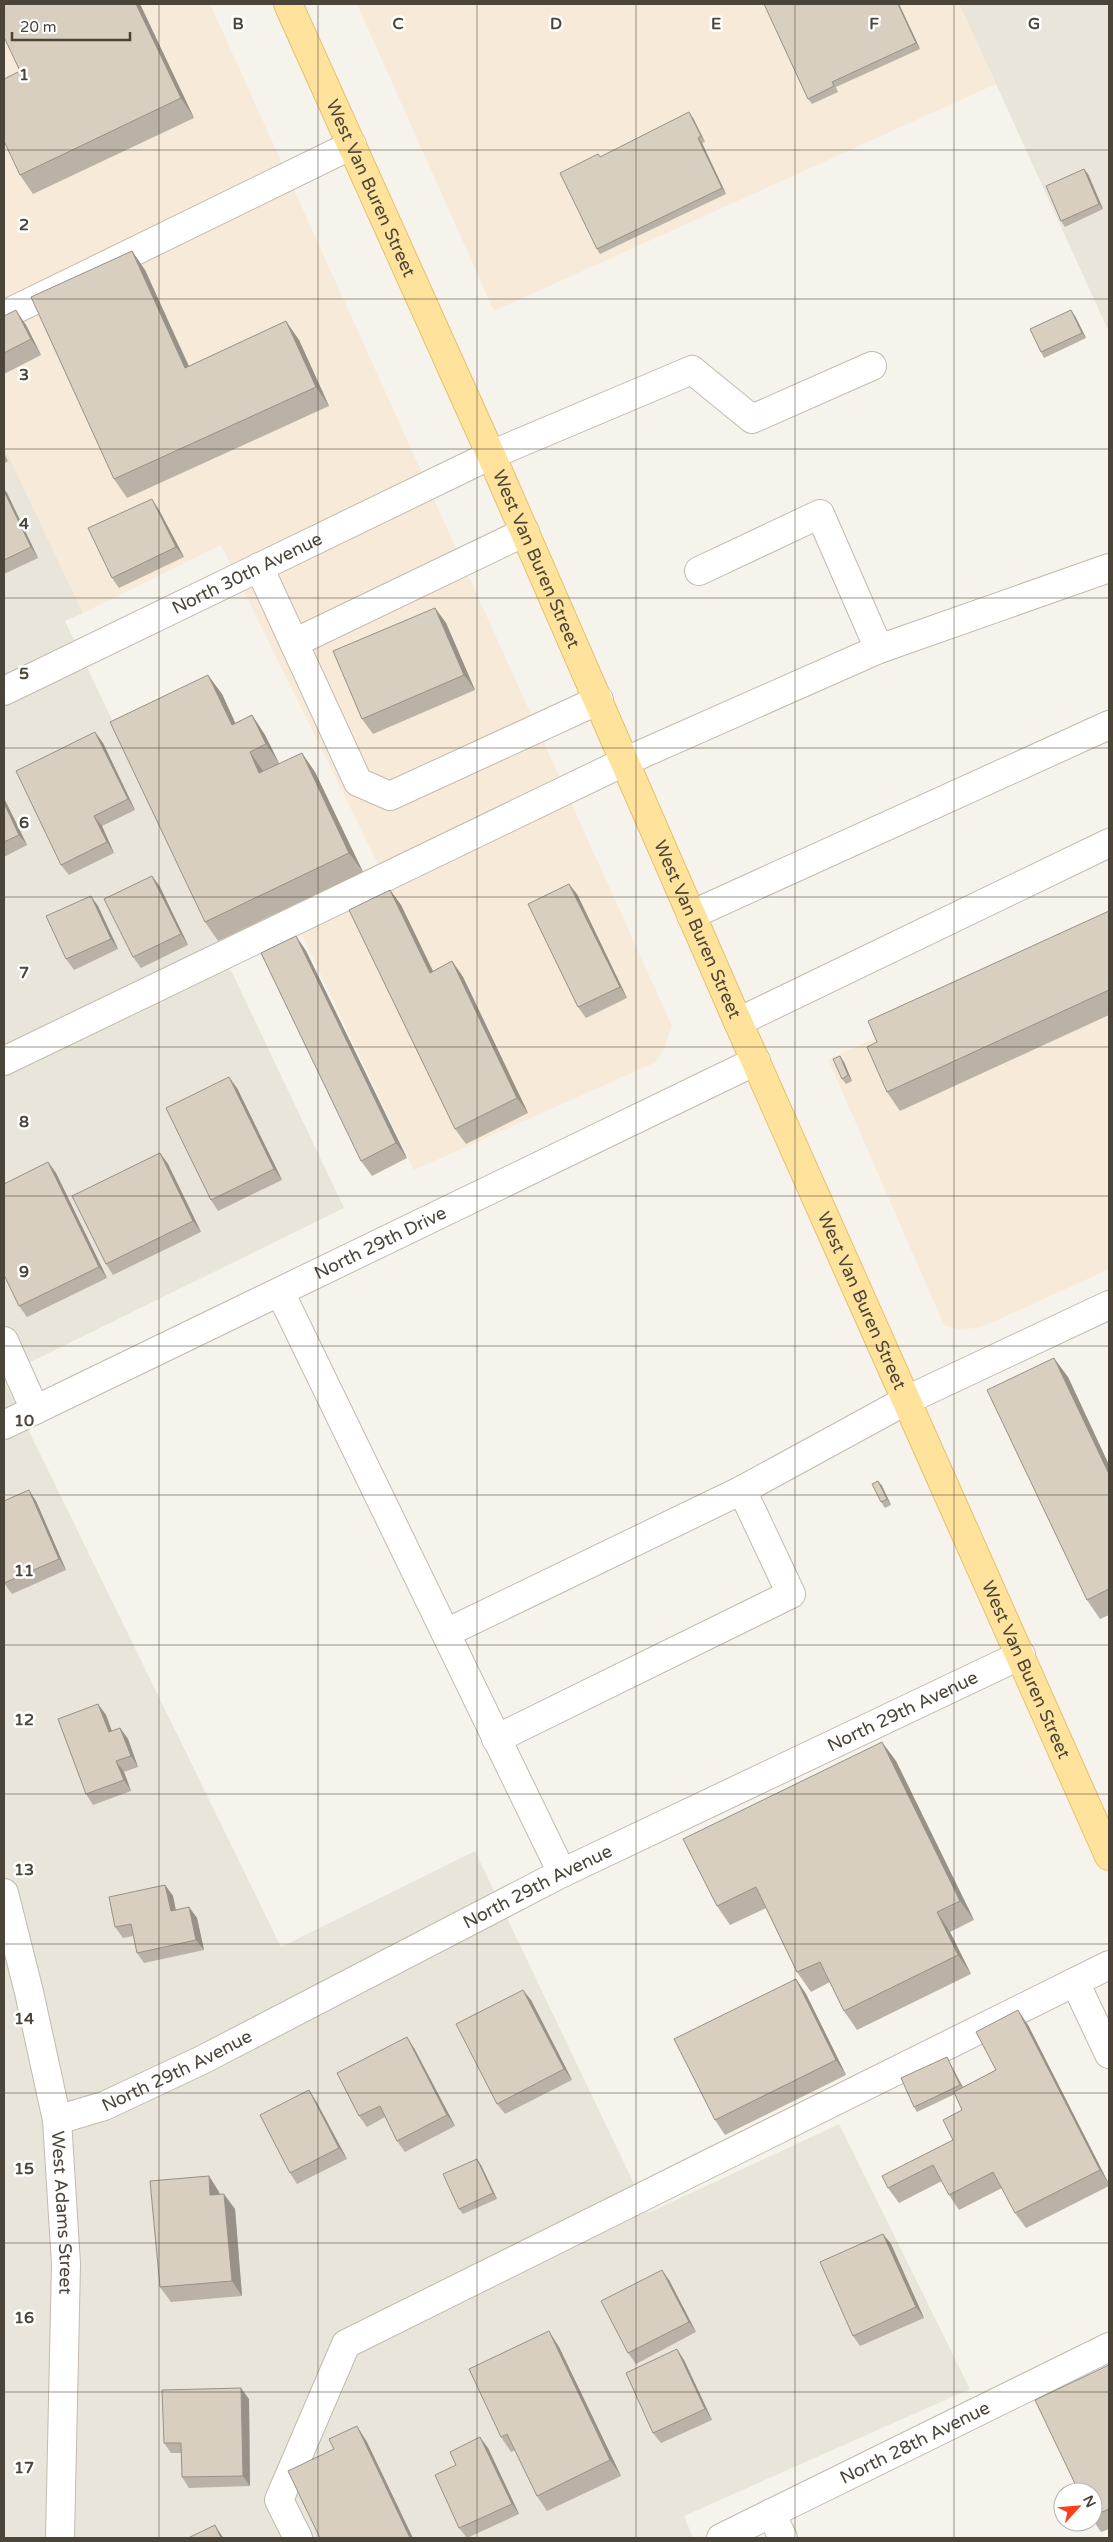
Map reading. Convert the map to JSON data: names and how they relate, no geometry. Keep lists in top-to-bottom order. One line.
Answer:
{"streets":{"main road":["West Van Buren Street"],"street":["North 30th Avenue","North 29th Drive","North 29th Avenue","West Adams Street","North 28th Avenue"]},"crossings":[["West Van Buren Street","North 30th Avenue"],["West Van Buren Street","North 29th Drive"],["West Van Buren Street","North 29th Avenue"],["North 29th Avenue","West Adams Street"]],"scale_bar":"20 m","north":"top right","grid":{"columns":["B","C","D","E","F","G"],"rows":["1","2","3","4","5","6","7","8","9","10","11","12","13","14","15","16","17"]}}
